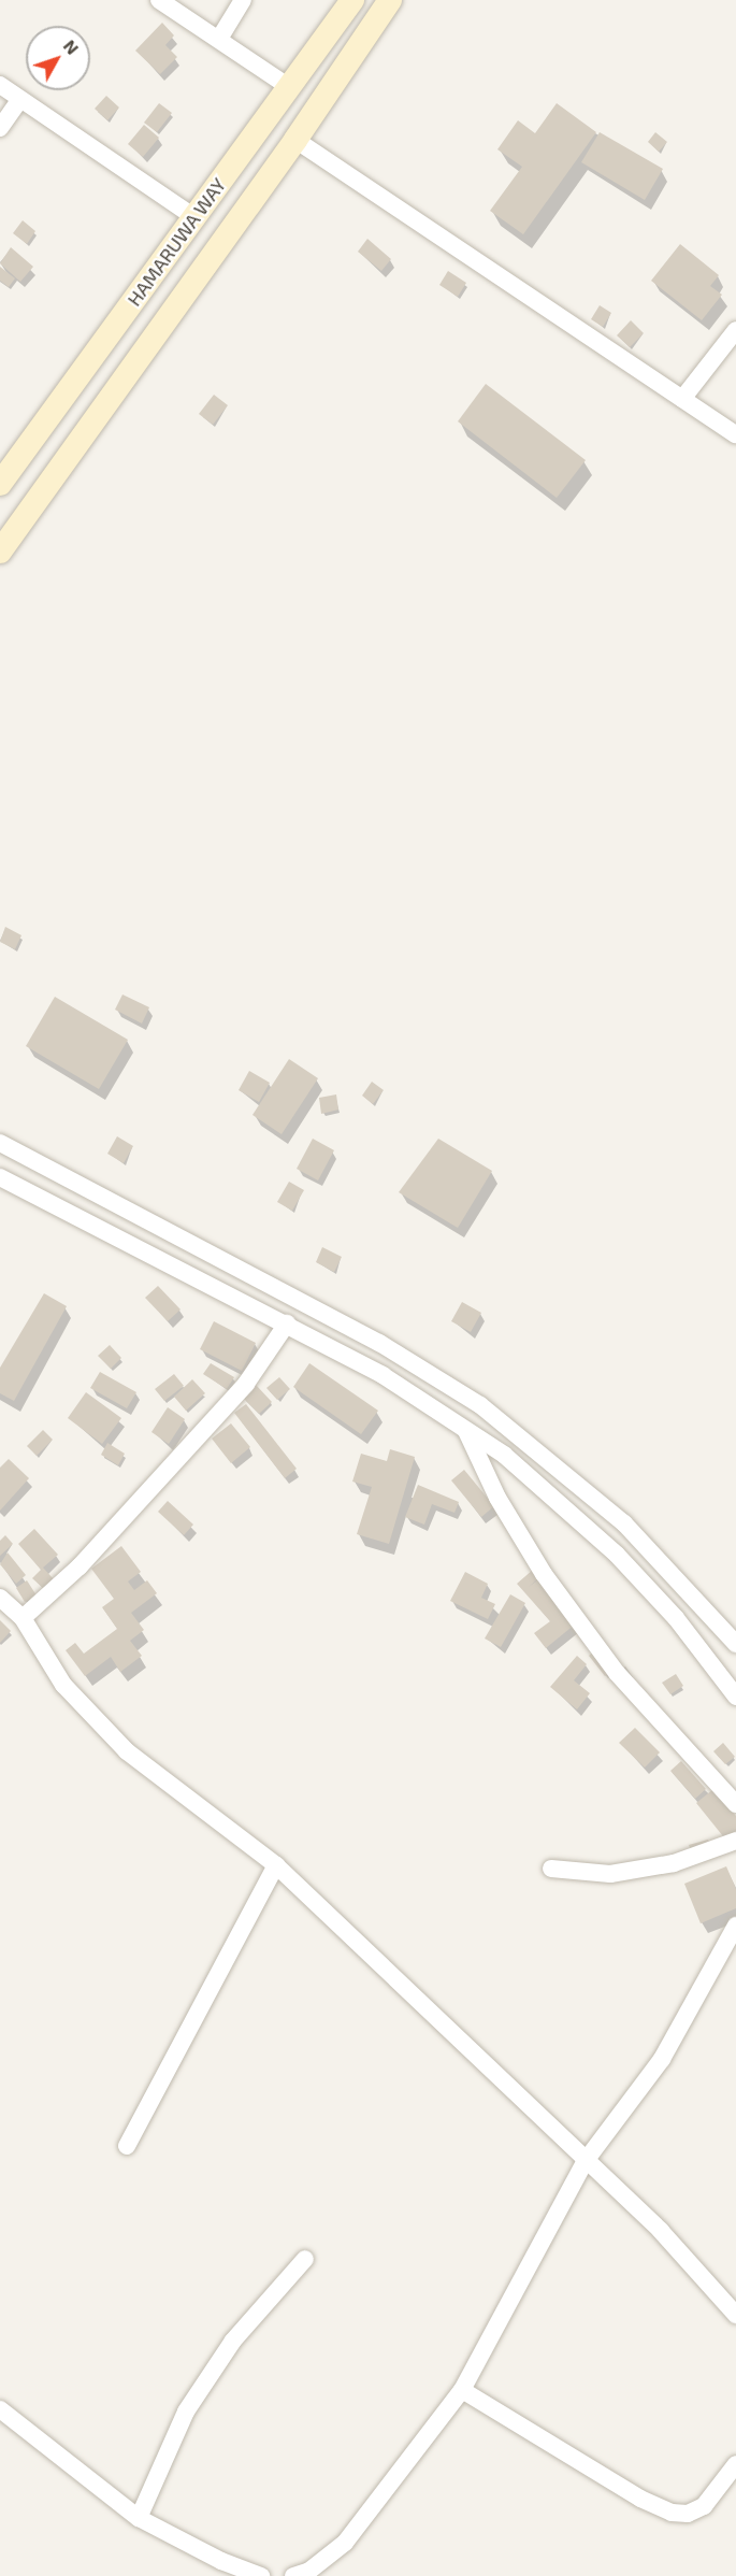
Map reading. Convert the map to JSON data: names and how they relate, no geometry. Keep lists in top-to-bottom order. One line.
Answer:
{"streets":{"main road":["HAMARUWA WAY"]},"north":"top right"}
